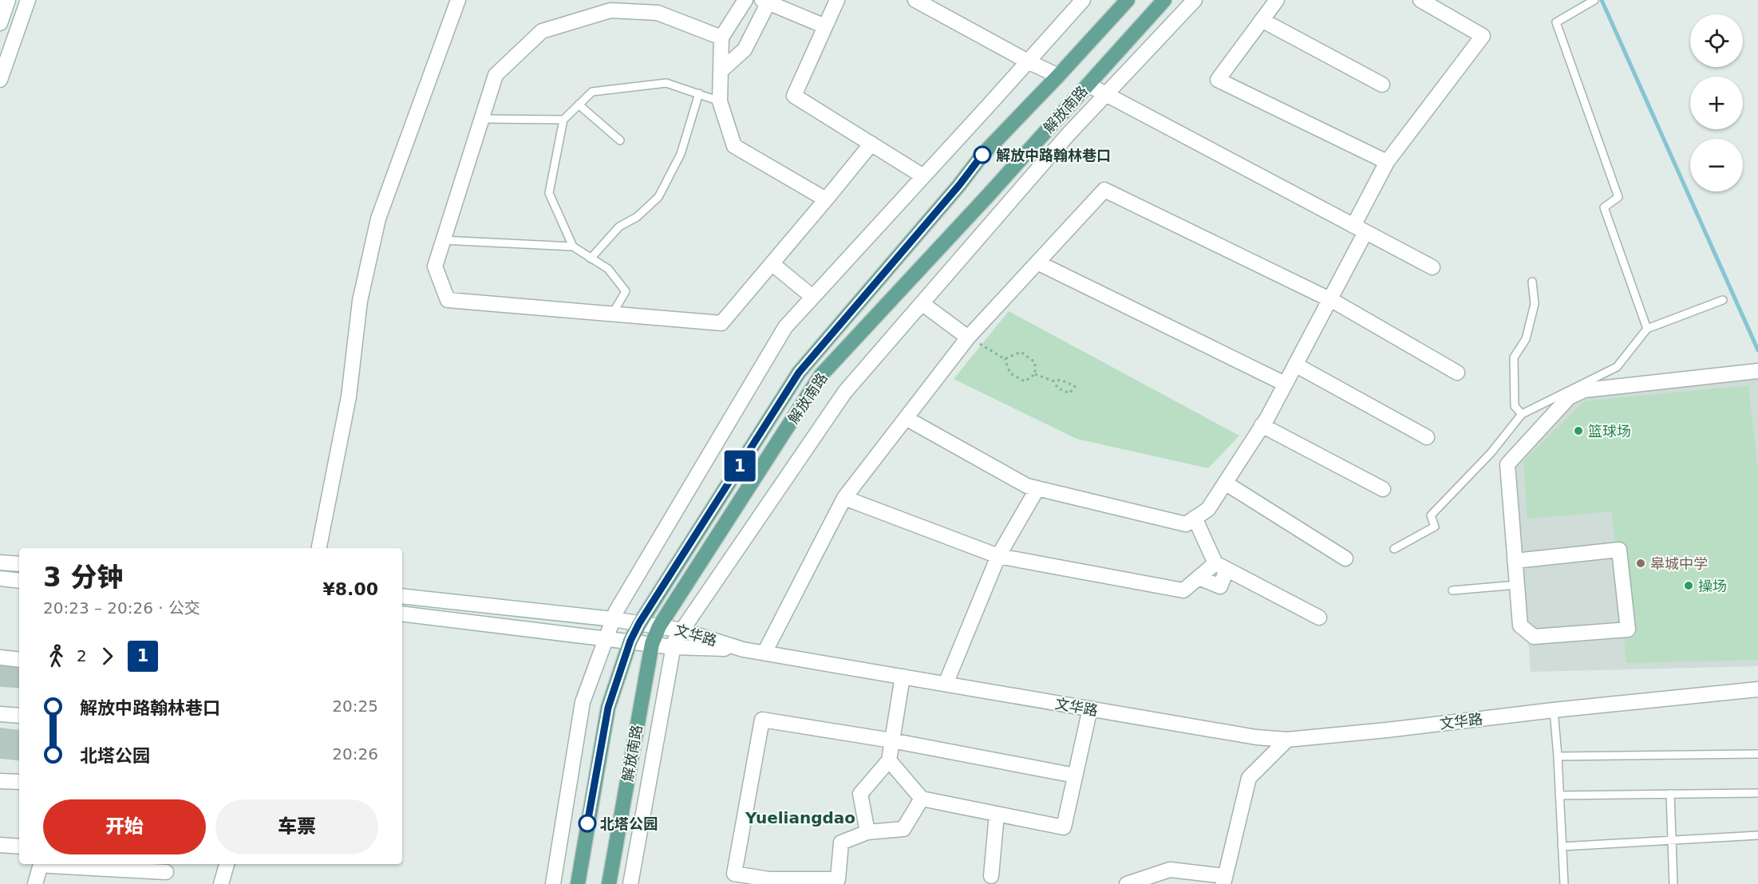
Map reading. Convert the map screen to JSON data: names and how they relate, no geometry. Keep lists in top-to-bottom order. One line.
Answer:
{"streets":{"main road":["解放南路"],"street":["文华路"]},"crossings":[["解放南路","文华路"]],"districts":["Yueliangdao"],"places":["解放中路翰林巷口","篮球场","皋城中学","操场","北塔公园"],"lines":["bus line 1"],"page":{"on_map":"1","map_buttons":["+","−"],"heading":["3 分钟","20:23 – 20:26 · 公交","¥8.00"],"legs":["2","1"],"list":[{"name":"解放中路翰林巷口","value":"20:25"},{"name":"北塔公园","value":"20:26"}],"buttons":["开始","车票"]}}
